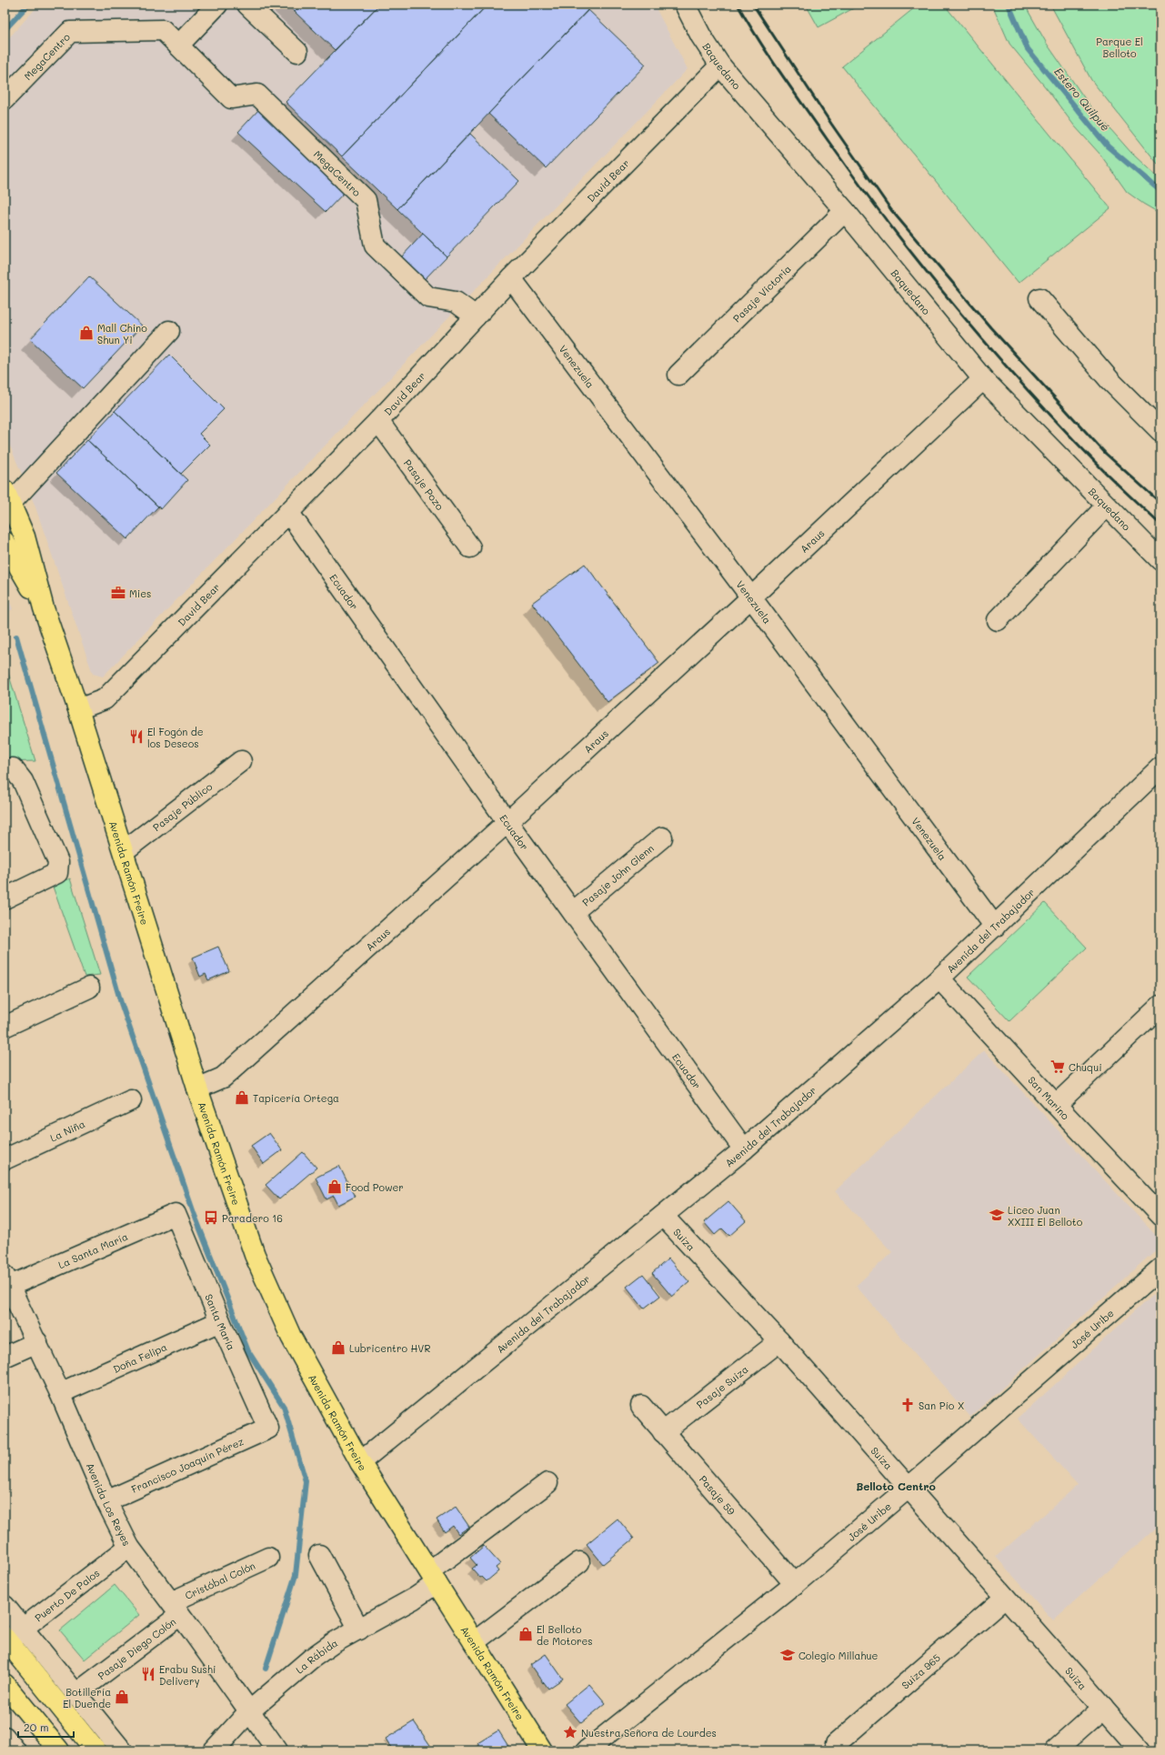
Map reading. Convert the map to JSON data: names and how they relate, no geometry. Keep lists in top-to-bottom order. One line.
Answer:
{"streets":{"main road":["Avenida Ramón Freire"],"street":["MegaCentro","Baquedano","David Bear","Pasaje Victoria","Venezuela","Pasaje Pozo","Araus","Ecuador","Pasaje Público","Pasaje John Glenn","Avenida del Trabajador","San Marino","La Niña","Suiza","La Santa María","Santa María","José Uribe","Doña Felipa","Pasaje Suiza","Francisco Joaquín Pérez","Pasaje 59","Avenida Los Reyes","Cristóbal Colón","Puerto De Palos","Pasaje Diego Colón","La Rábida","Suiza 965"]},"crossings":[["MegaCentro","David Bear"],["Baquedano","David Bear"],["Baquedano","Pasaje Victoria"],["Baquedano","Araus"],["David Bear","Venezuela"],["David Bear","Pasaje Pozo"],["David Bear","Ecuador"],["David Bear","Avenida Ramón Freire"],["Venezuela","Araus"],["Venezuela","Avenida del Trabajador"],["Araus","Ecuador"],["Araus","Avenida Ramón Freire"],["Ecuador","Pasaje John Glenn"],["Ecuador","Avenida del Trabajador"],["Pasaje Público","Avenida Ramón Freire"],["Avenida Ramón Freire","Avenida del Trabajador"],["Avenida Ramón Freire","La Rábida"],["Avenida del Trabajador","San Marino"],["Avenida del Trabajador","Suiza"],["Suiza","José Uribe"],["Suiza","Pasaje Suiza"],["Suiza","Suiza 965"],["La Santa María","Santa María"],["La Santa María","Avenida Los Reyes"],["Santa María","Doña Felipa"],["Santa María","Francisco Joaquín Pérez"],["José Uribe","Pasaje 59"],["Doña Felipa","Avenida Los Reyes"],["Pasaje Suiza","Pasaje 59"],["Francisco Joaquín Pérez","Avenida Los Reyes"],["Avenida Los Reyes","Cristóbal Colón"],["Avenida Los Reyes","Puerto De Palos"],["Avenida Los Reyes","Pasaje Diego Colón"],["Avenida Los Reyes","La Rábida"],["Cristóbal Colón","Pasaje Diego Colón"]],"districts":["Belloto Centro"],"water":["Estero Quilpué"],"parks":["Parque El Belloto"],"places":{"shop":["Mall Chino Shun Yi","Tapicería Ortega","Food Power","Lubricentro HVR","El Belloto de Motores","Botillería El Duende"],"office":["Mies"],"restaurant":["El Fogón de los Deseos","Erabu Sushi Delivery"],"supermarket":["Chuqui"],"school or university":["Liceo Juan XXIII El Belloto","Colegio Millahue"],"bus stop":["Paradero 16"],"church":["San Pío X"],"place":["Nuestra Señora de Lourdes"]},"scale_bar":"20 m"}
